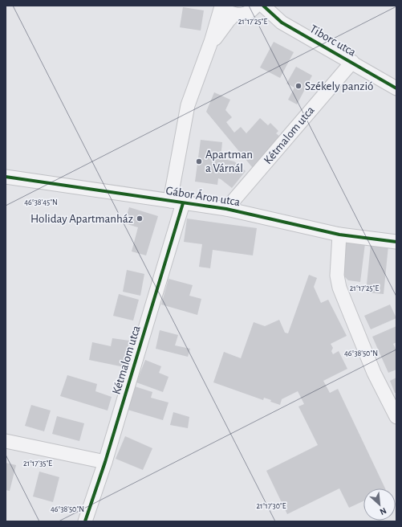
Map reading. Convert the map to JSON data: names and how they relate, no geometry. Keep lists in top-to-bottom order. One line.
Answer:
{"streets":{"street":["Tiborc utca","Kétmalom utca","Gábor Áron utca"]},"crossings":[["Tiborc utca","Kétmalom utca"],["Kétmalom utca","Gábor Áron utca"]],"places":["Székely panzió","Apartman a Várnál","Holiday Apartmanház"],"north":"bottom right","coordinates":["21°17'25\"E","46°38'45\"N","46°38'50\"N","21°17'35\"E","21°17'30\"E"]}
